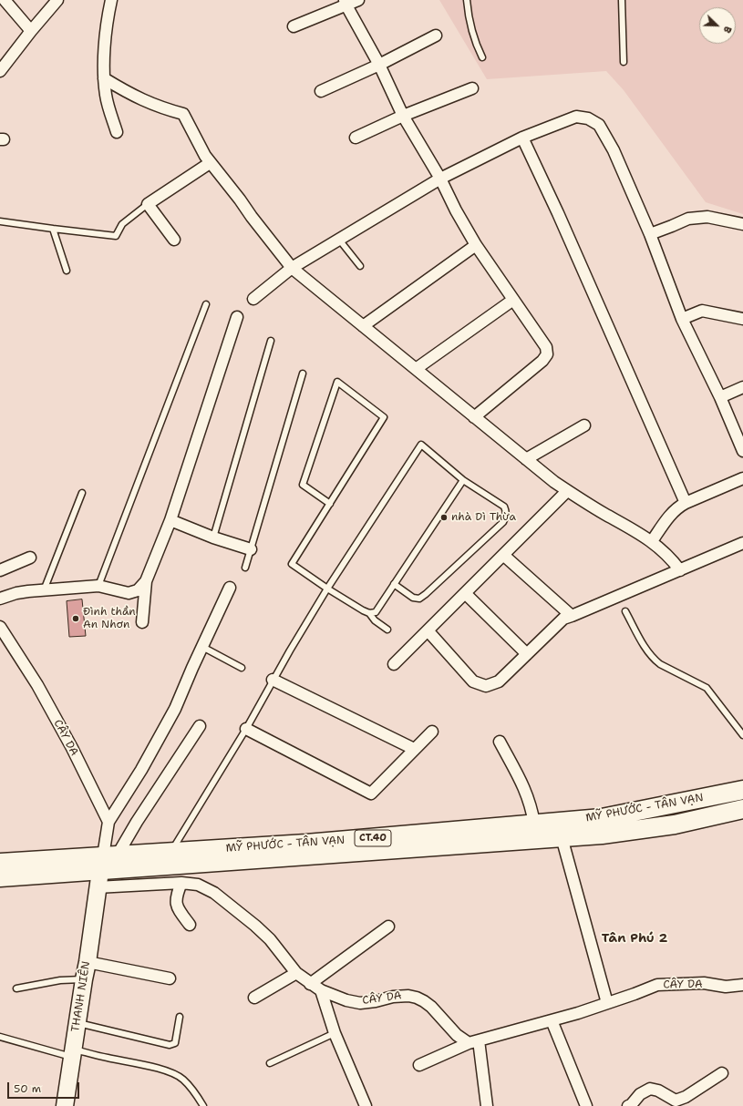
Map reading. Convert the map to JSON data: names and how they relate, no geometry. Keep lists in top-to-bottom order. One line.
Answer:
{"streets":{"main road":["MỸ PHƯỚC - TÂN VẠN","CT.40"],"street":["CÂY DA","THANH NIÊN"]},"crossings":[["CÂY DA","MỸ PHƯỚC - TÂN VẠN"],["CÂY DA","THANH NIÊN"],["MỸ PHƯỚC - TÂN VẠN","THANH NIÊN"]],"districts":["Tân Phú 2"],"places":["nhà Dì Thừa","Đình thần An Nhơn"],"scale_bar":"50 m","north":"bottom right"}
